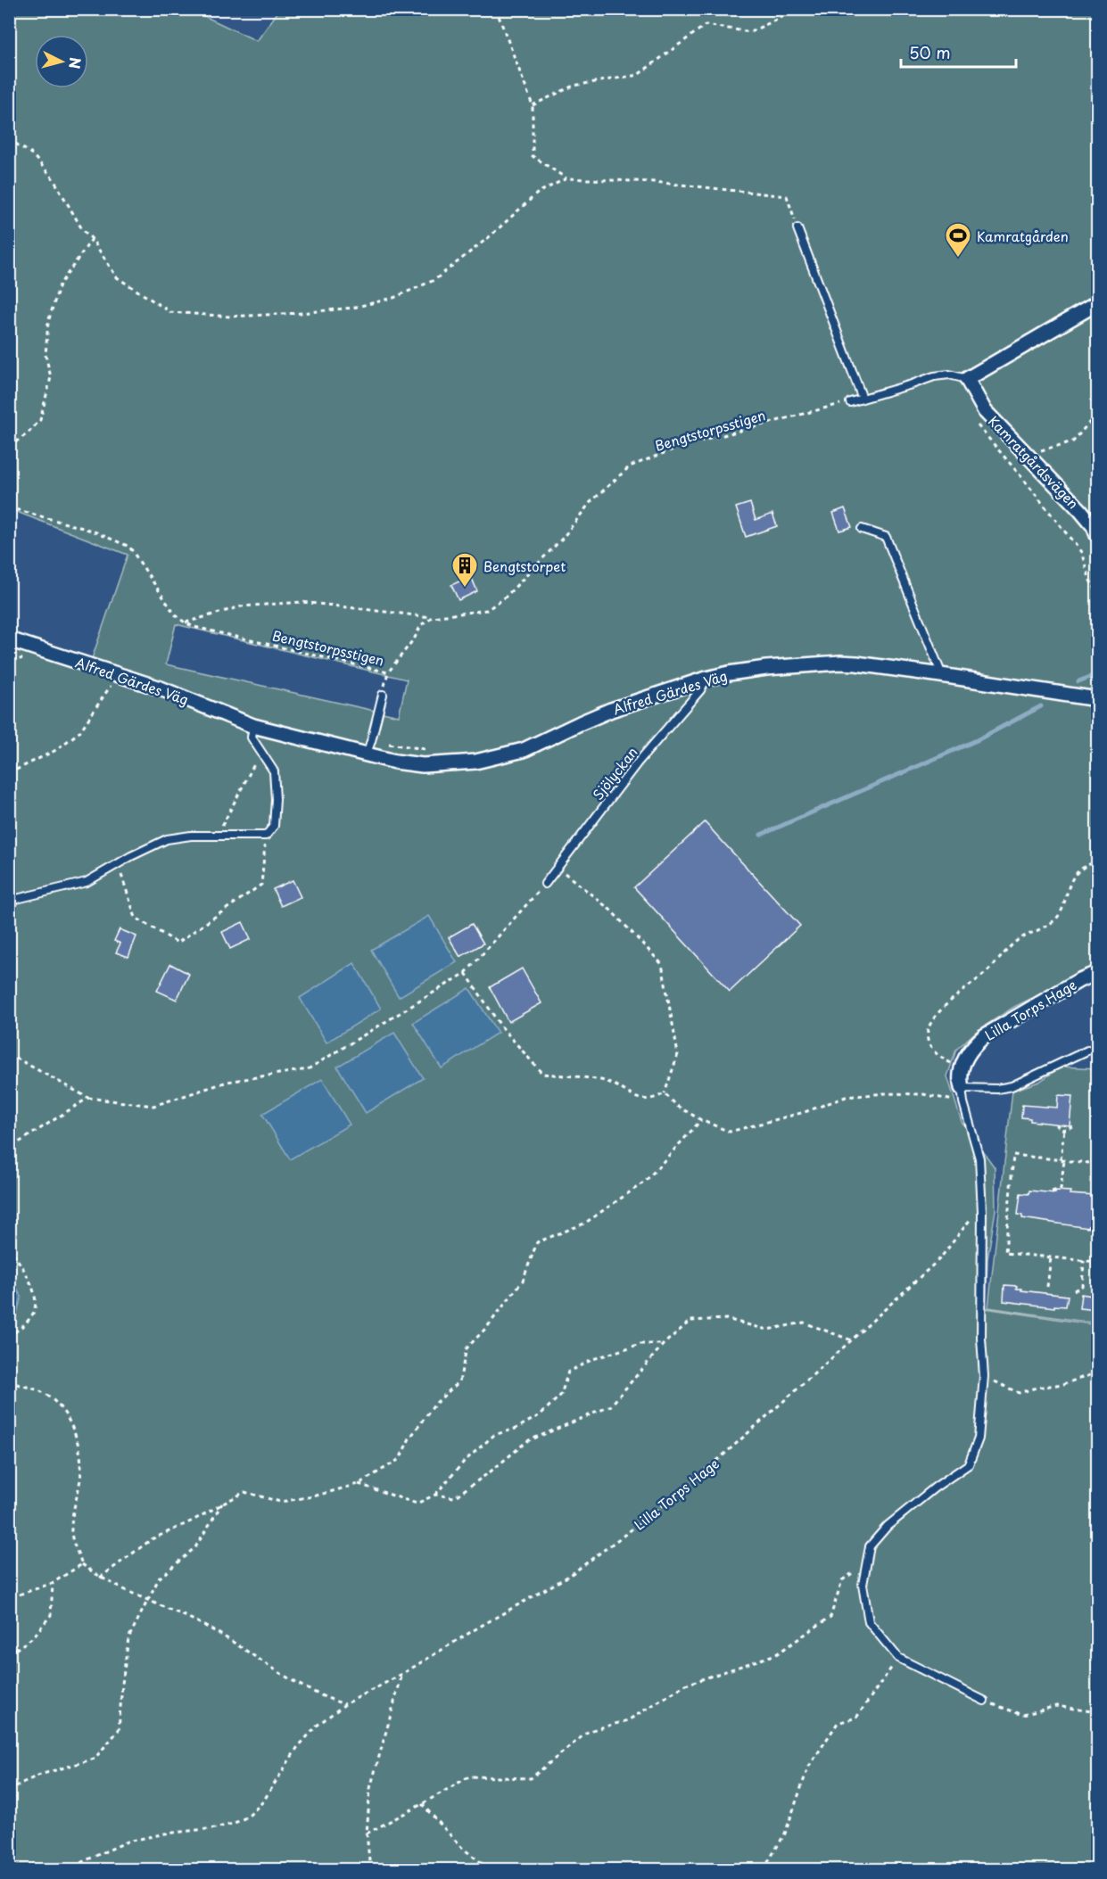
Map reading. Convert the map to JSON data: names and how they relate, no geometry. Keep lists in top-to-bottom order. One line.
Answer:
{"streets":{"street":["Kamratgårdsvägen","Alfred Gärdes Väg","Lilla Torps Hage"],"lane":["Sjölyckan"],"path":["Bengtstorpsstigen"]},"crossings":[["Alfred Gärdes Väg","Sjölyckan"]],"places":{"sports":["Kamratgården"],"building":["Bengtstorpet"]},"scale_bar":"50 m","north":"right"}
